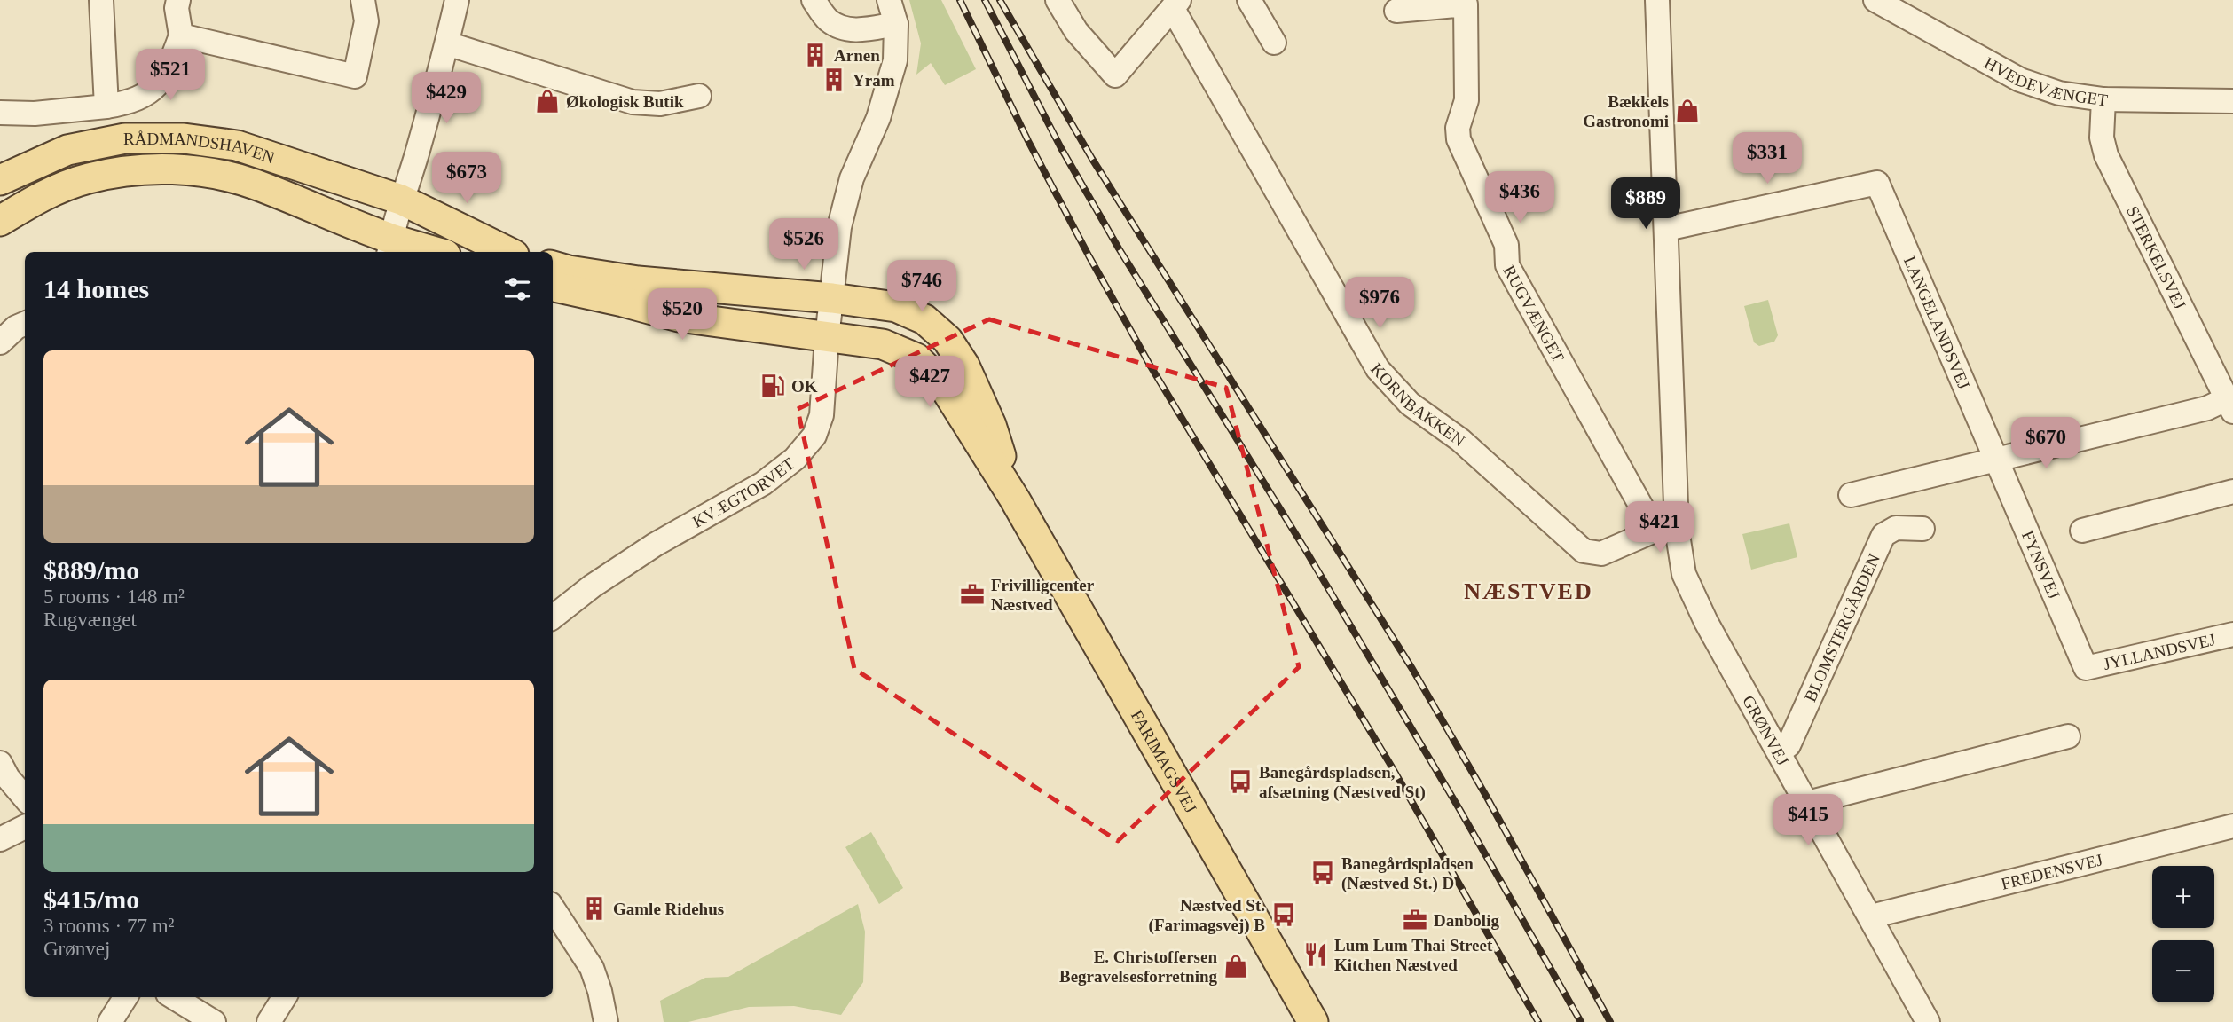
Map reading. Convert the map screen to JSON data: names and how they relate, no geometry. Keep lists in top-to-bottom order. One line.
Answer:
{"streets":{"main road":["RÅDMANDSHAVEN","FARIMAGSVEJ"],"street":["HVEDEVÆNGET","STERKELSVEJ","RUGVÆNGET","LANGELANDSVEJ","KORNBAKKEN","KVÆGTORVET","FYNSVEJ","BLOMSTERGÅRDEN","JYLLANDSVEJ","GRØNVEJ","FREDENSVEJ"]},"crossings":[["HVEDEVÆNGET","STERKELSVEJ"],["RUGVÆNGET","KORNBAKKEN"],["RUGVÆNGET","GRØNVEJ"],["LANGELANDSVEJ","FYNSVEJ"],["KORNBAKKEN","GRØNVEJ"],["KVÆGTORVET","FARIMAGSVEJ"],["FYNSVEJ","JYLLANDSVEJ"],["BLOMSTERGÅRDEN","GRØNVEJ"],["GRØNVEJ","FREDENSVEJ"]],"districts":["NÆSTVED"],"places":{"building":["Arnen","Yram","Gamle Ridehus"],"shop":["Økologisk Butik","Bækkels Gastronomi","E. Christoffersen Begravelsesforretning"],"fuel station":["OK"],"office":["Frivilligcenter Næstved","Danbolig"],"bus stop":["Banegårdspladsen, afsætning (Næstved St)","Banegårdspladsen (Næstved St.) D","Næstved St. (Farimagsvej) B"],"restaurant":["Lum Lum Thai Street Kitchen Næstved"]},"page":{"price":["$521","$429","$331","$673","$436","$889","$526","$746","$976","$520","$427","$670","$421","$415"],"heading":"14 homes","list":[{"name":"$889/mo","note":"5 rooms · 148 m² · Rugvænget"},{"name":"$415/mo","note":"3 rooms · 77 m² · Grønvej"}],"map_buttons":["+","−"]}}
